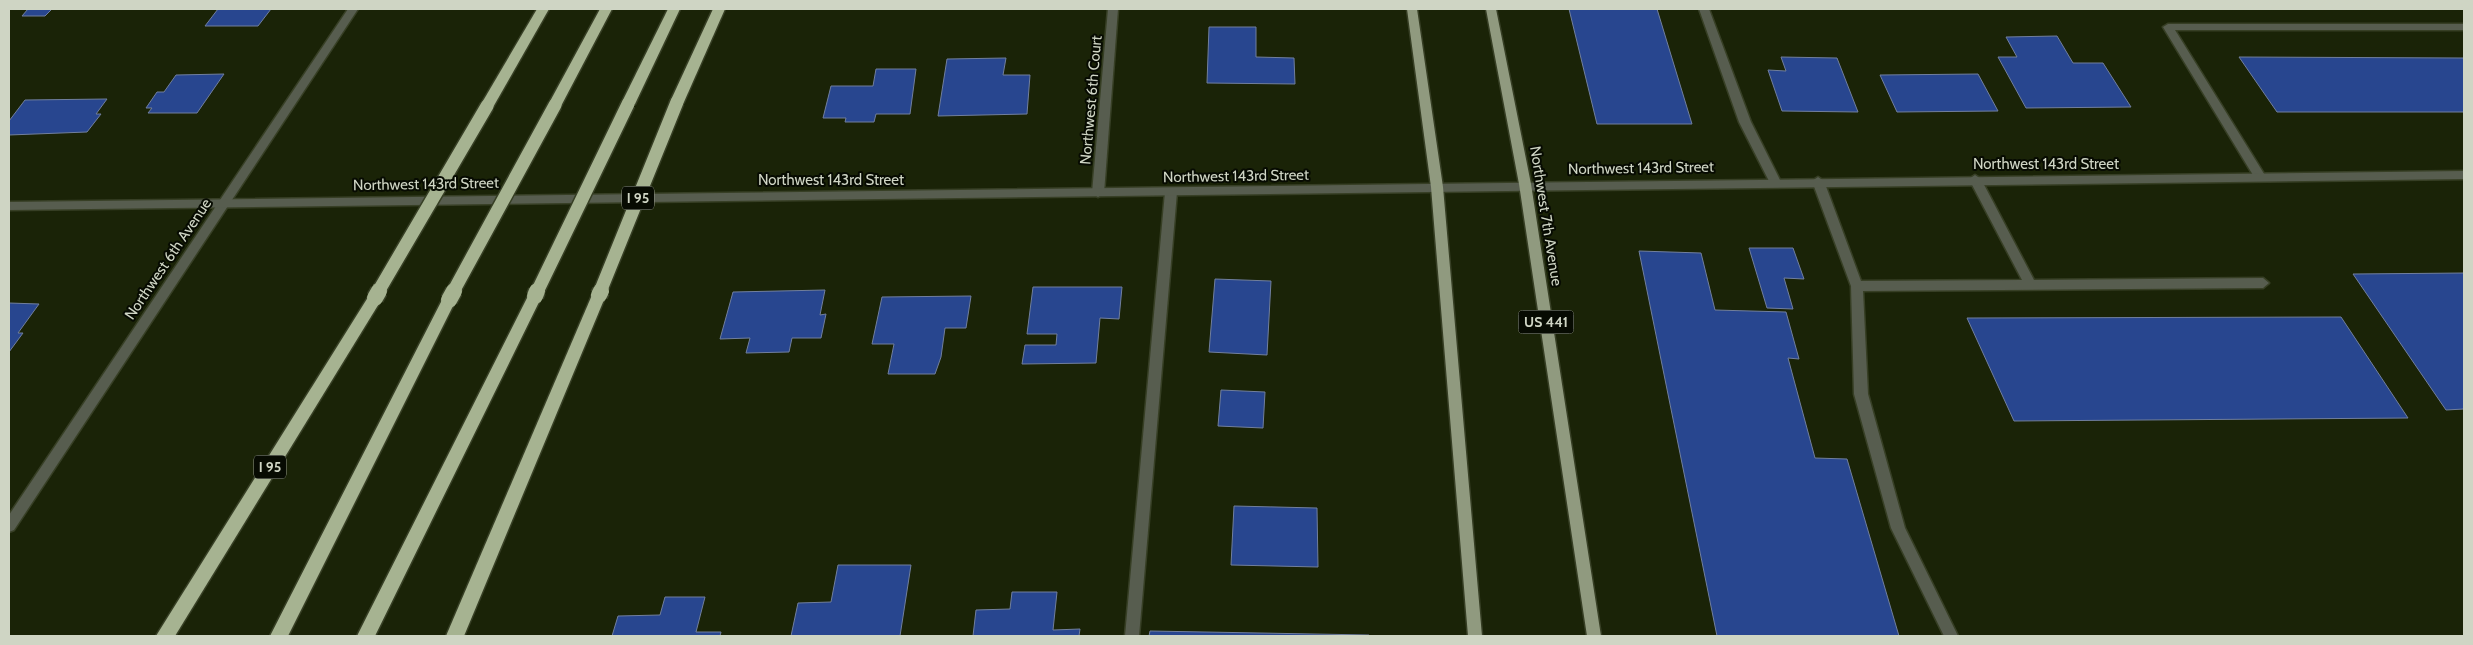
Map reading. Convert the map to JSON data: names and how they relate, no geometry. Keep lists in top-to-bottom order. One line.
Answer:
{"streets":{"highway":["I 95"],"main road":["Northwest 7th Avenue","US 441"],"street":["Northwest 6th Court","Northwest 143rd Street","Northwest 6th Avenue"]},"crossings":[["Northwest 6th Court","Northwest 143rd Street"],["Northwest 143rd Street","Northwest 7th Avenue"],["Northwest 143rd Street","Northwest 6th Avenue"]]}
